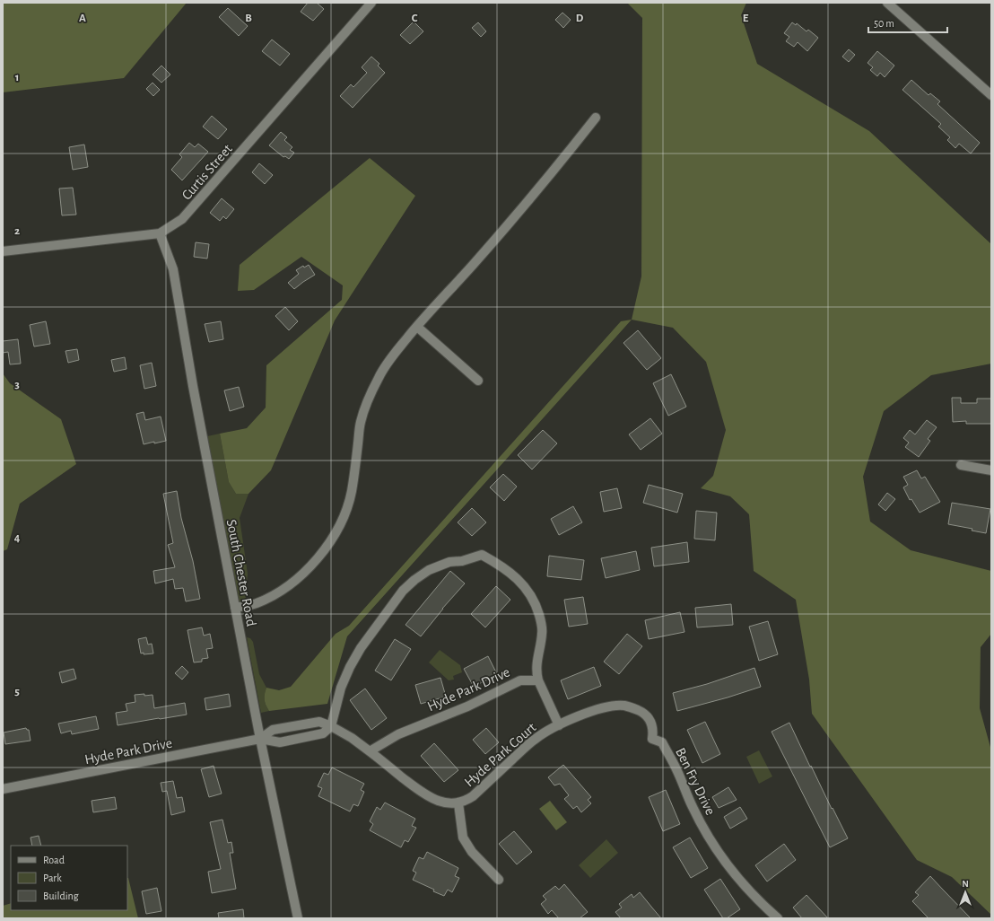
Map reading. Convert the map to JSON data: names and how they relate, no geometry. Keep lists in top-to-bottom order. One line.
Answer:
{"streets":{"street":["Curtis Street","South Chester Road","Hyde Park Drive","Hyde Park Court","Ben Fry Drive"]},"crossings":[["Curtis Street","South Chester Road"],["South Chester Road","Hyde Park Drive"],["Hyde Park Drive","Hyde Park Court"],["Hyde Park Court","Ben Fry Drive"]],"legend":["Road","Park","Building"],"scale_bar":"50 m","north":"top","grid":{"columns":["A","B","C","D","E"],"rows":["1","2","3","4","5"]}}
